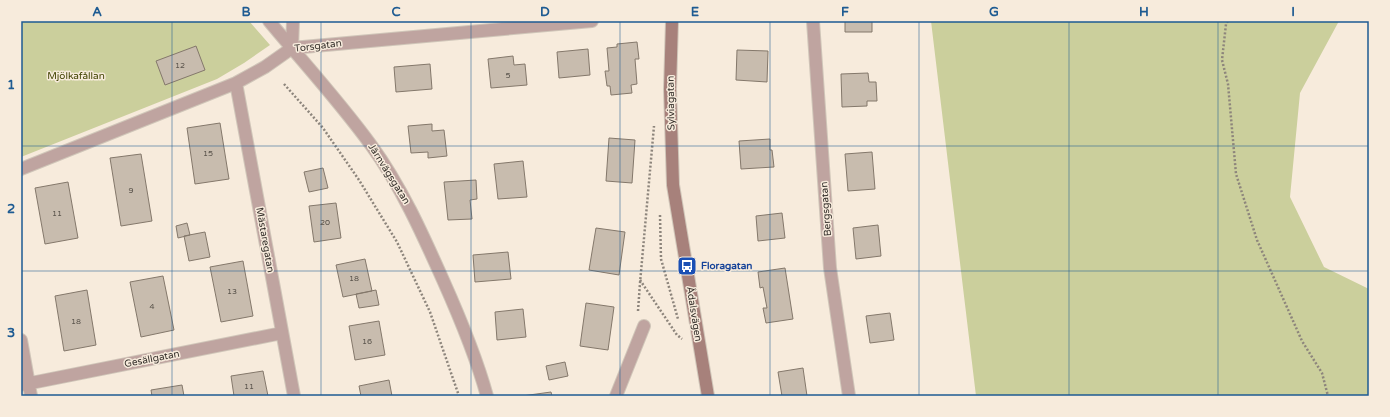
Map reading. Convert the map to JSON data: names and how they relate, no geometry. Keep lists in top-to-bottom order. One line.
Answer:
{"streets":{"main road":["Sylviagatan","Ådalsvägen"],"street":["Torsgatan","Järnvägsgatan","Bergsgatan","Mästaregatan","Gesällgatan"]},"crossings":[["Torsgatan","Järnvägsgatan"],["Torsgatan","Mästaregatan"],["Sylviagatan","Ådalsvägen"],["Mästaregatan","Gesällgatan"]],"parks":["Mjölkafållan"],"places":{"bus stop":["Floragatan"]},"house_numbers":["12","5","15","9","11","20","18","13","4","18","16","11"],"grid":{"columns":["A","B","C","D","E","F","G","H","I"],"rows":["1","2","3"]}}
